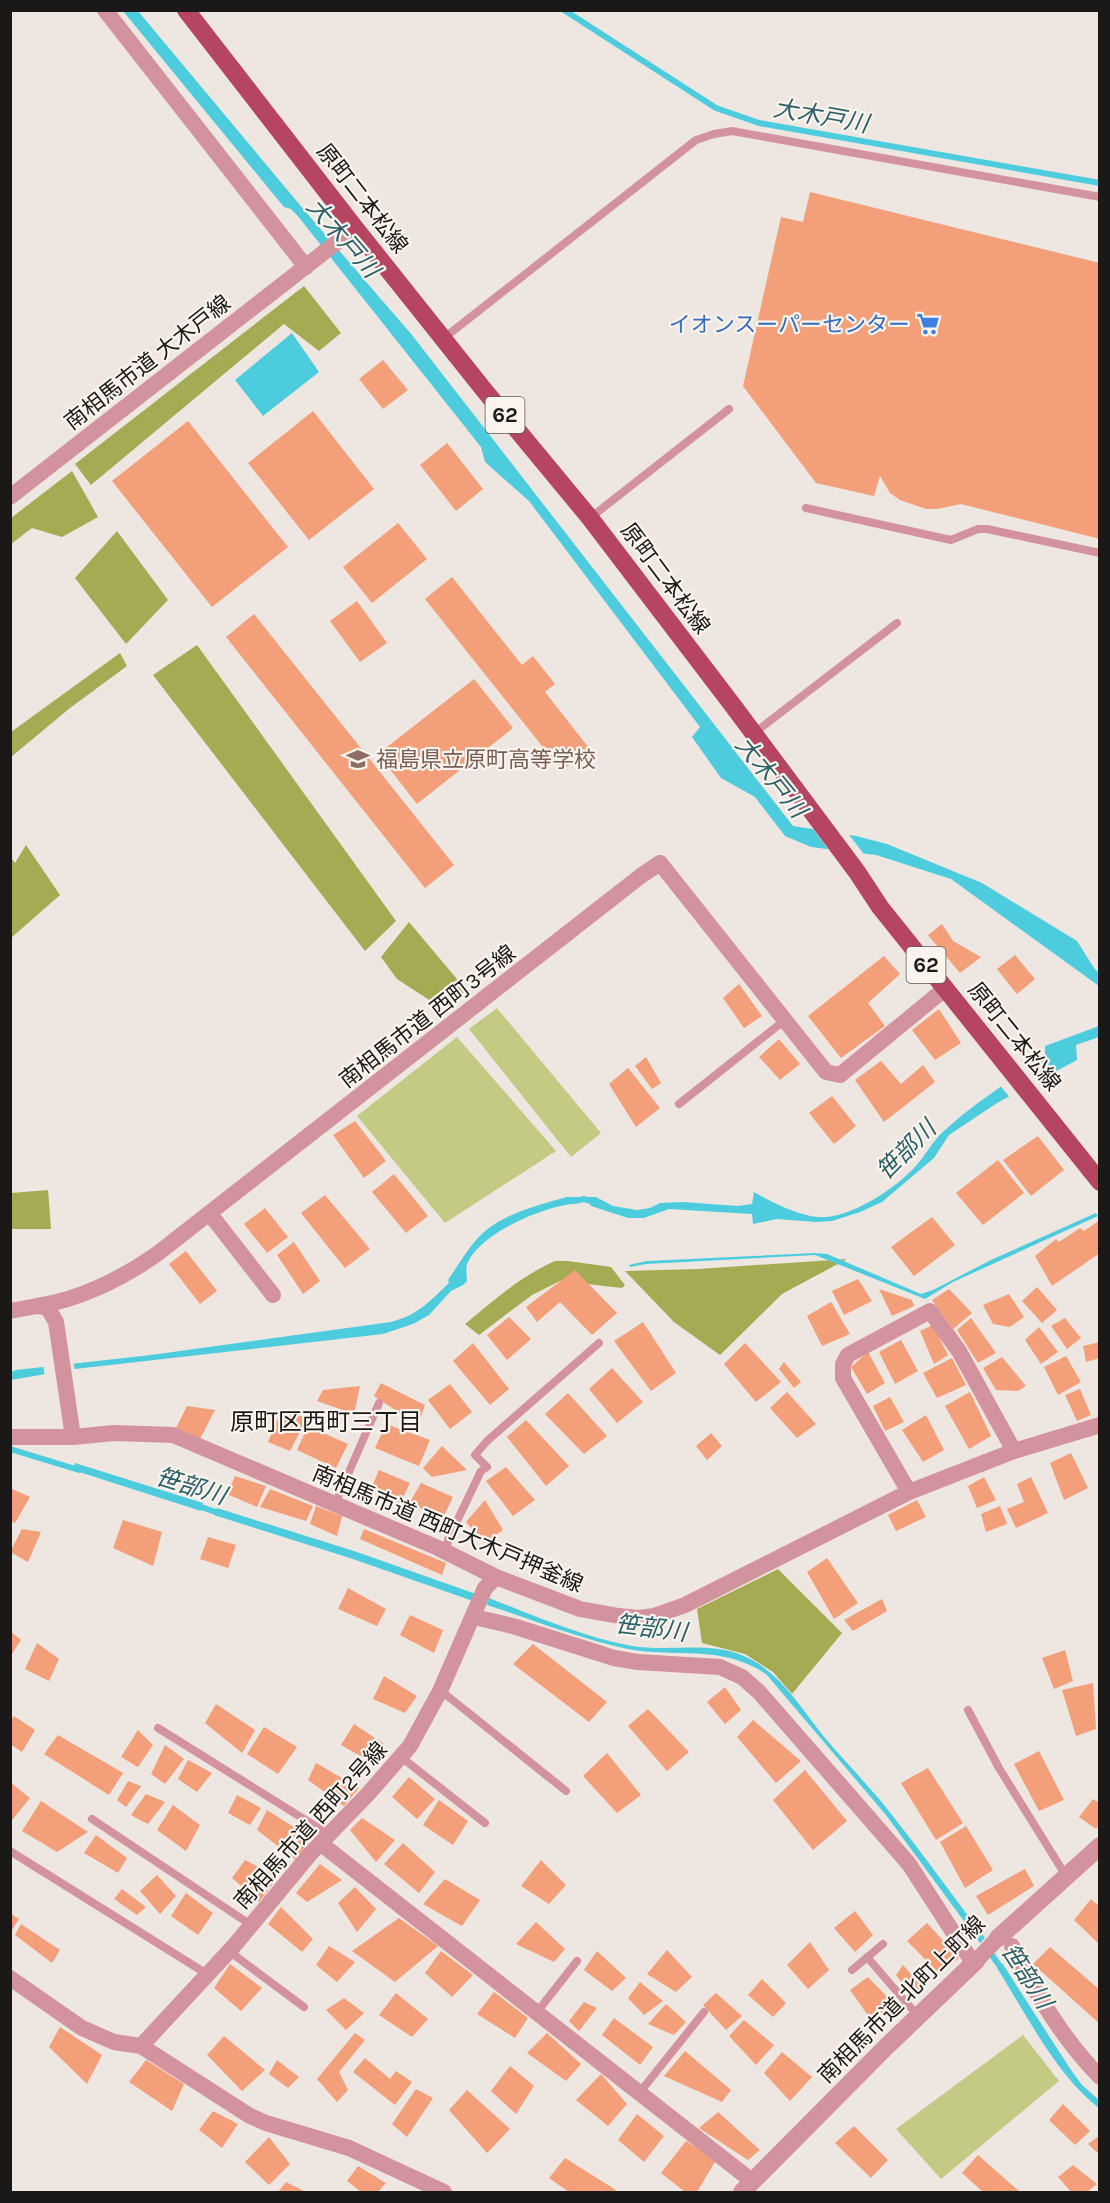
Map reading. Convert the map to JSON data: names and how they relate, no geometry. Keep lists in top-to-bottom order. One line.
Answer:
{"streets":{"main road":["原町二本松線","62"],"street":["南相馬市道 大木戸線","南相馬市道 西町3号線","南相馬市道 西町大木戸押釜線","南相馬市道 西町2号線","南相馬市道 北町上町線"]},"crossings":[["原町二本松線","南相馬市道 大木戸線"],["原町二本松線","南相馬市道 西町3号線"],["南相馬市道 西町大木戸押釜線","南相馬市道 西町2号線"]],"districts":["原町区西町三丁目"],"water":["大木戸川","笹部川"],"places":{"supermarket":["イオンスーパーセンター"],"school or university":["福島県立原町高等学校"]}}
